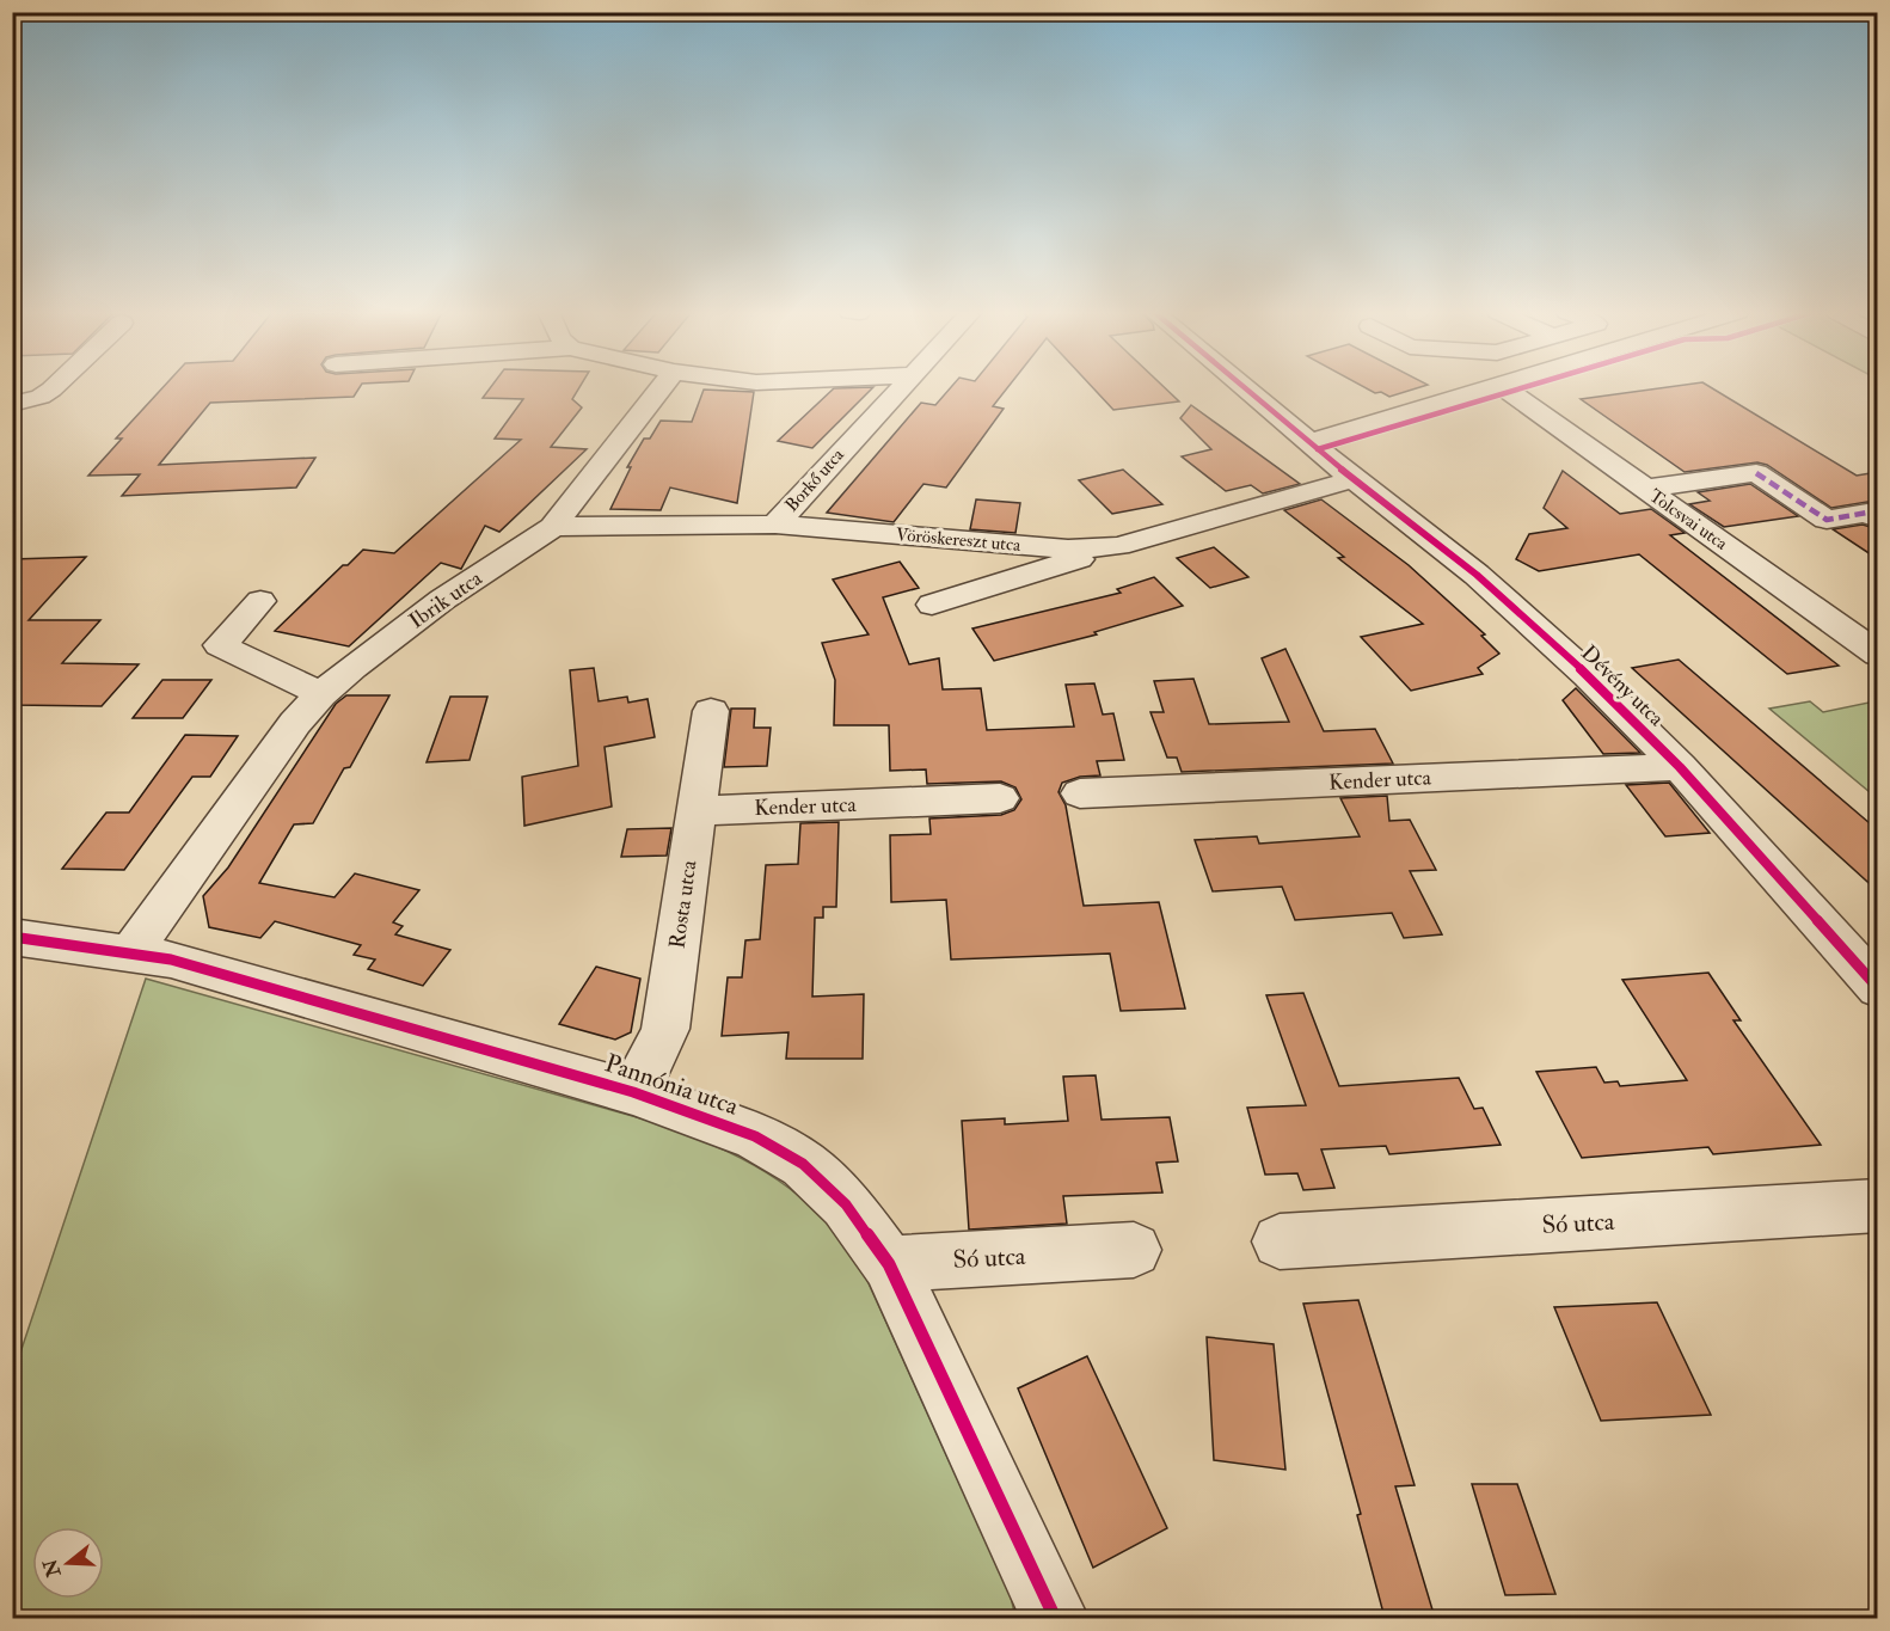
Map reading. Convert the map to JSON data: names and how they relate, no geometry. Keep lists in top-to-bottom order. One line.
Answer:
{"streets":{"street":["Borkő utca","Tolcsvai utca","Vöröskereszt utca","Ibrik utca","Dévény utca","Kender utca","Rosta utca","Pannónia utca","Só utca"]},"crossings":[["Borkő utca","Vöröskereszt utca"],["Vöröskereszt utca","Ibrik utca"],["Vöröskereszt utca","Dévény utca"],["Ibrik utca","Pannónia utca"],["Dévény utca","Kender utca"],["Kender utca","Rosta utca"],["Rosta utca","Pannónia utca"],["Pannónia utca","Só utca"]],"north":"left"}
